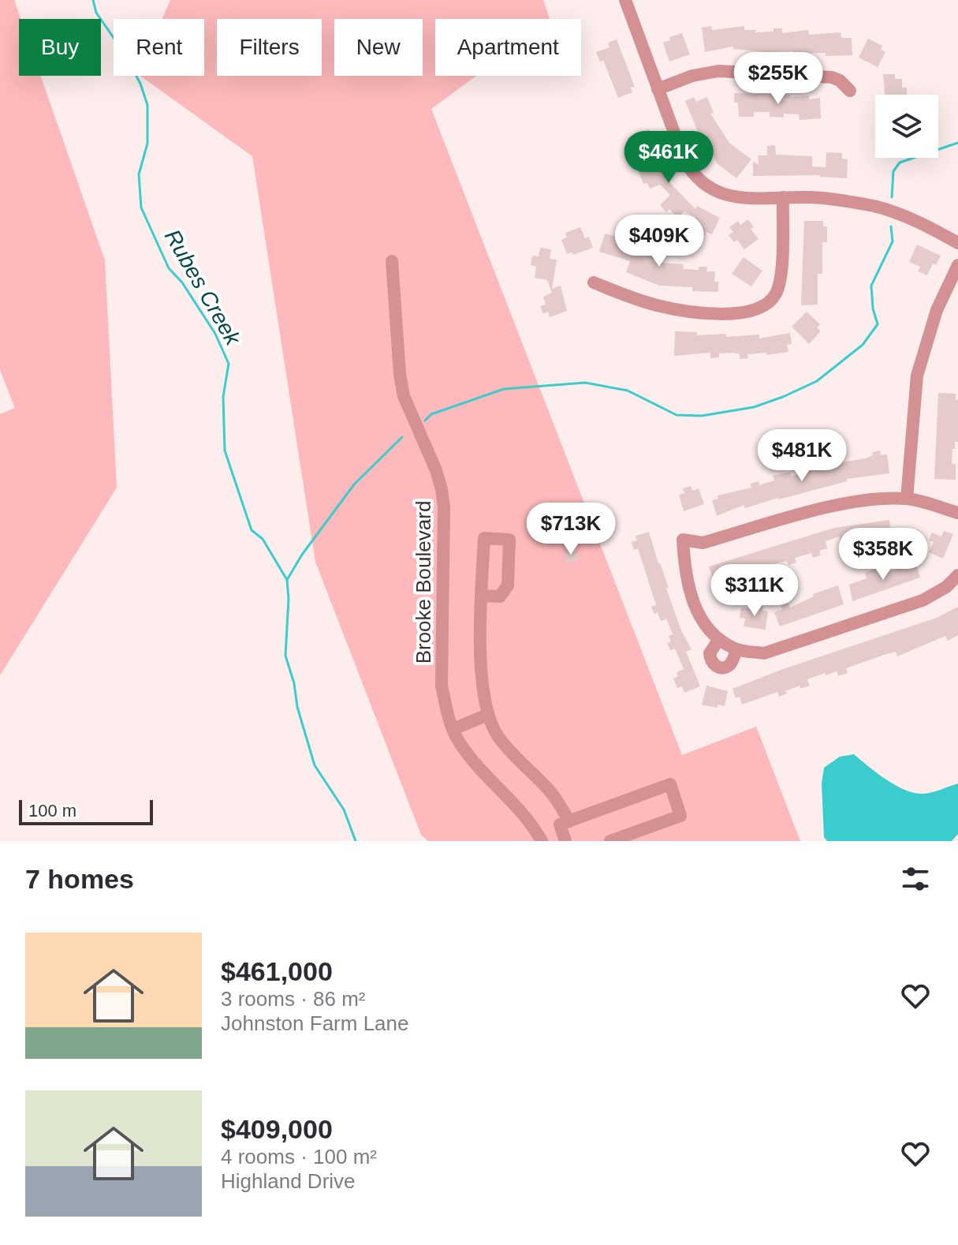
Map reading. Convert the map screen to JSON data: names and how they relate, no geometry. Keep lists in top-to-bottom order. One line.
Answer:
{"streets":{"street":["Brooke Boulevard"]},"water":["Rubes Creek"],"scale_bar":"100 m","page":{"chip":["Buy","Rent","Filters","New","Apartment"],"price":["$255K","$461K","$409K","$481K","$713K","$358K","$311K"],"scale":"100 m","heading":"7 homes","list":[{"name":"$461,000","note":"3 rooms · 86 m² · Johnston Farm Lane"},{"name":"$409,000","note":"4 rooms · 100 m² · Highland Drive"}]}}
